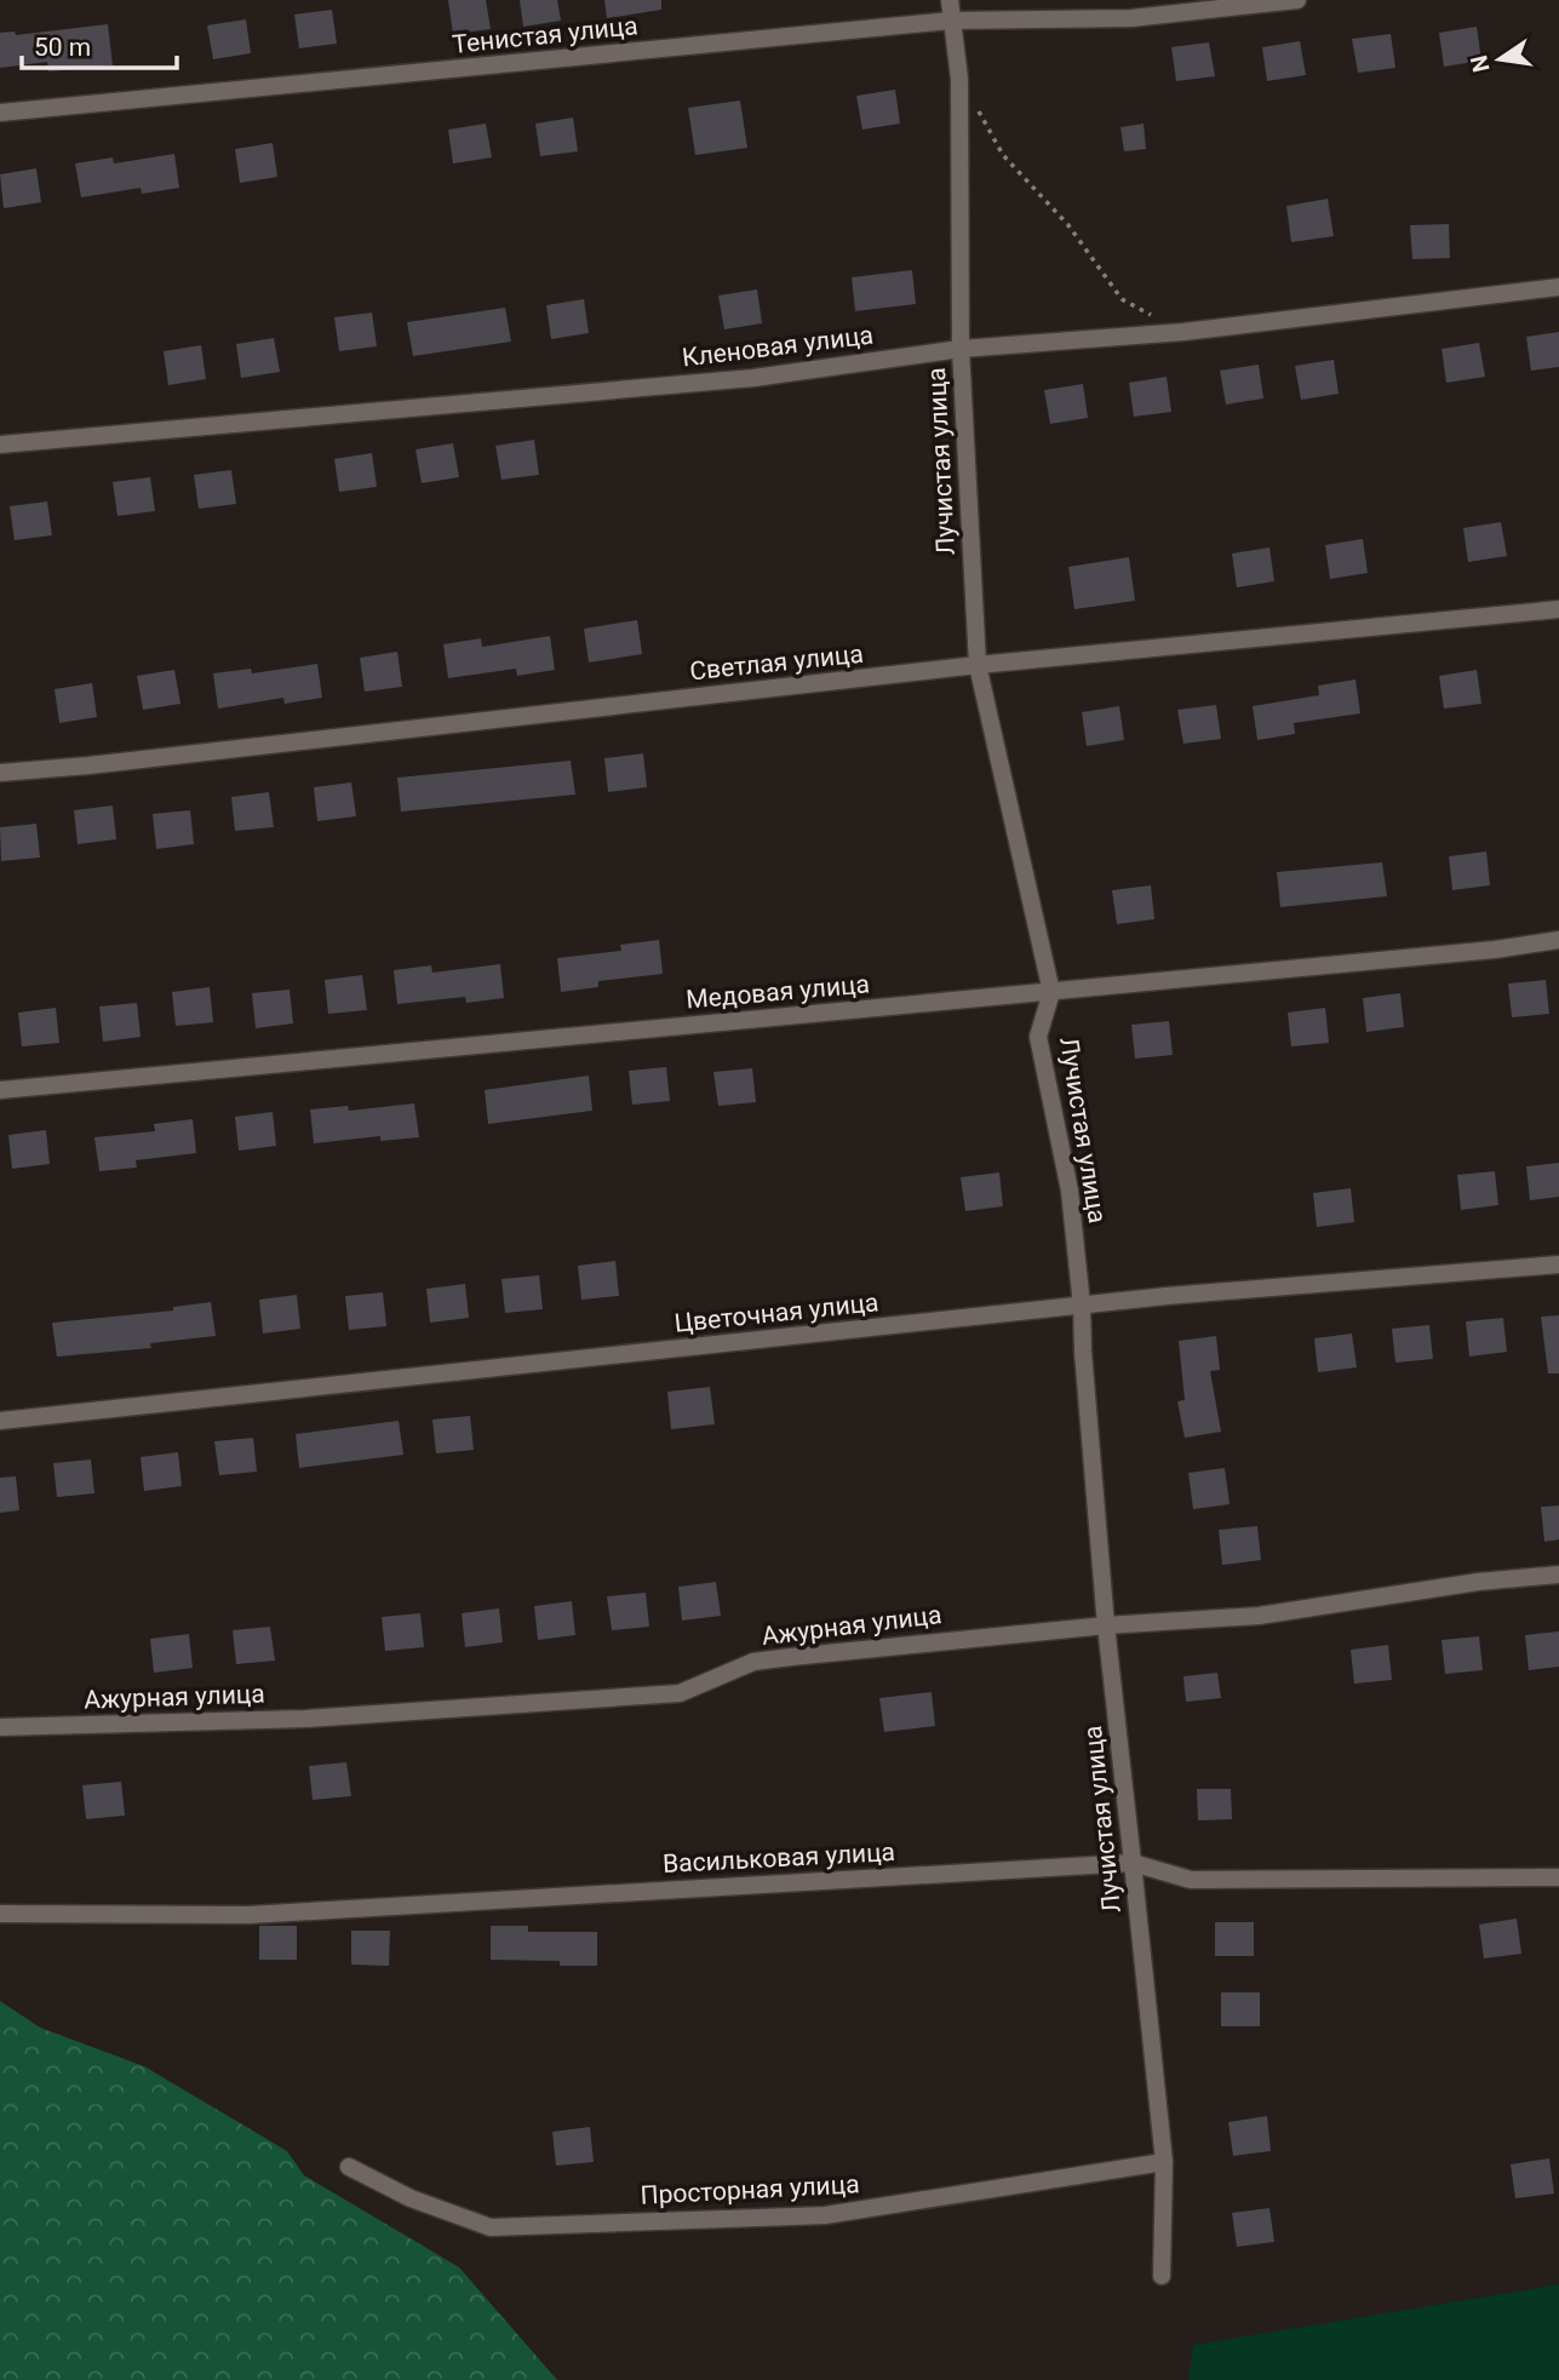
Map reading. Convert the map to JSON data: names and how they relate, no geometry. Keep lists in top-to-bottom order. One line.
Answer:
{"streets":{"street":["Тенистая улица","Кленовая улица","Лучистая улица","Светлая улица","Медовая улица","Цветочная улица","Ажурная улица","Васильковая улица","Просторная улица"]},"crossings":[["Тенистая улица","Лучистая улица"],["Кленовая улица","Лучистая улица"],["Лучистая улица","Светлая улица"],["Лучистая улица","Медовая улица"],["Лучистая улица","Цветочная улица"],["Лучистая улица","Ажурная улица"],["Лучистая улица","Васильковая улица"],["Лучистая улица","Просторная улица"]],"scale_bar":"50 m","north":"left"}
